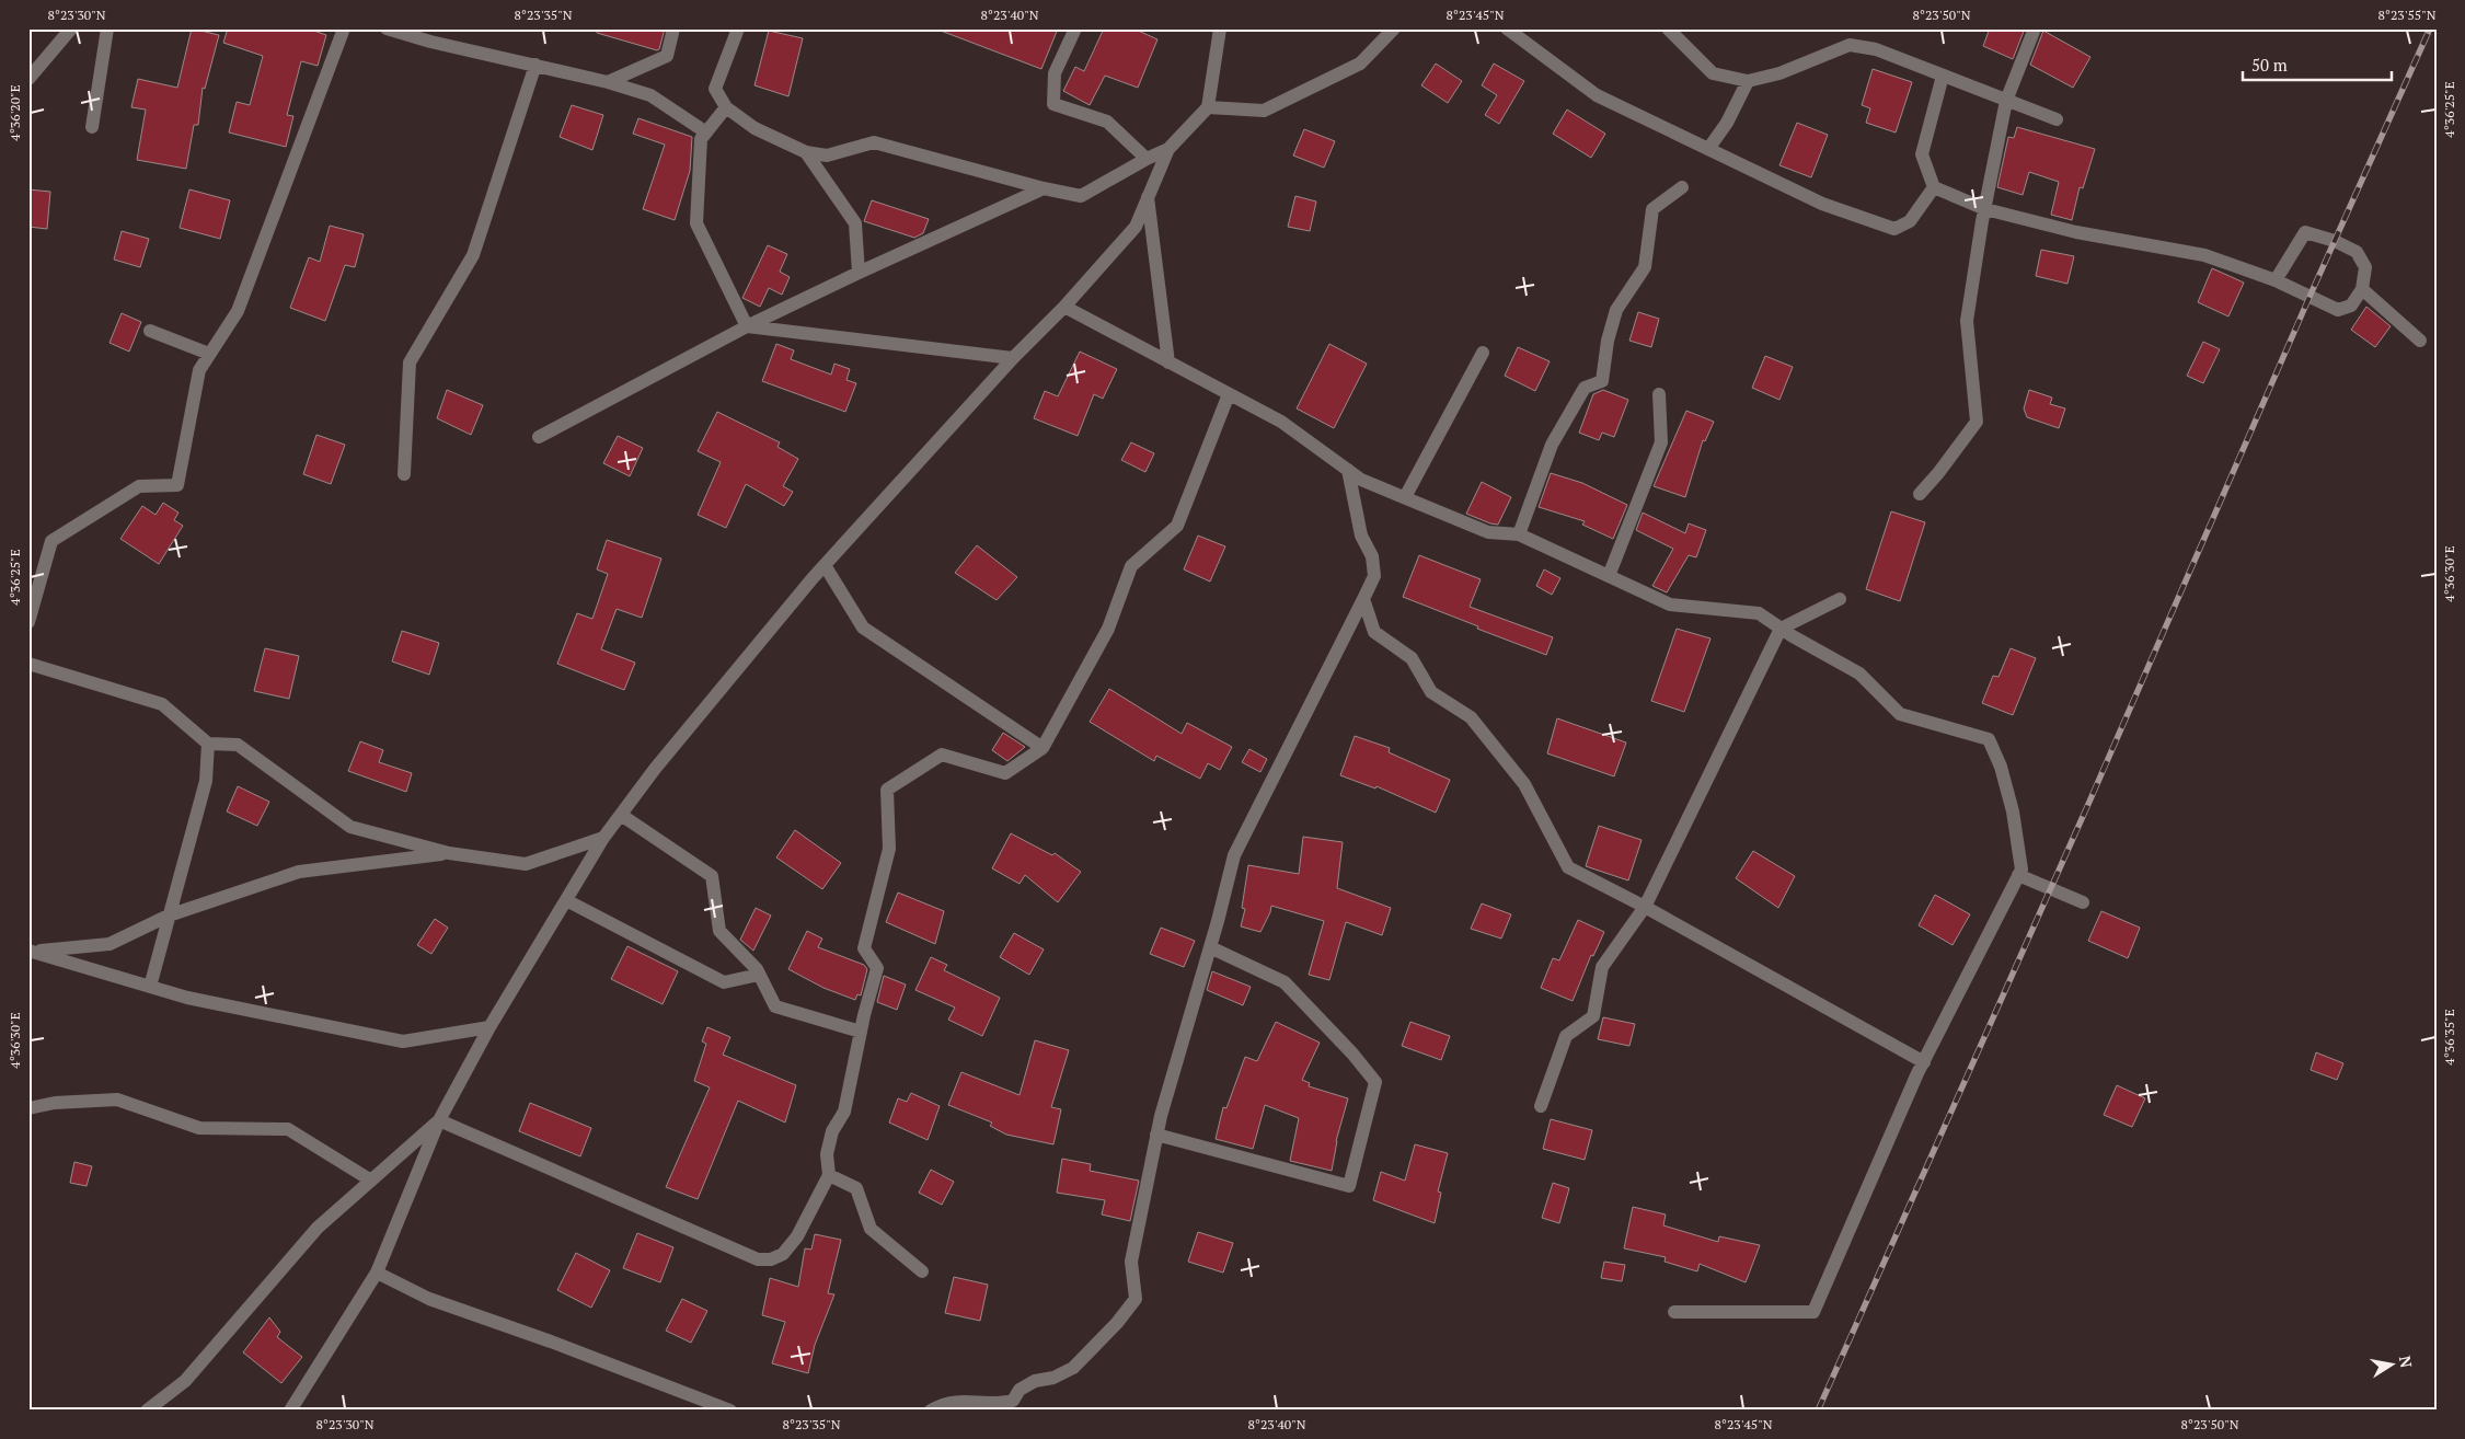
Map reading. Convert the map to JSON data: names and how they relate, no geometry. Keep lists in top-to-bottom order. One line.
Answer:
{"scale_bar":"50 m","north":"right","coordinates":["8°23'30\"N","8°23'35\"N","8°23'40\"N","8°23'45\"N","8°23'50\"N","8°23'55\"N","4°36'25\"E","4°36'20\"E","4°36'30\"E","4°36'35\"E"]}
